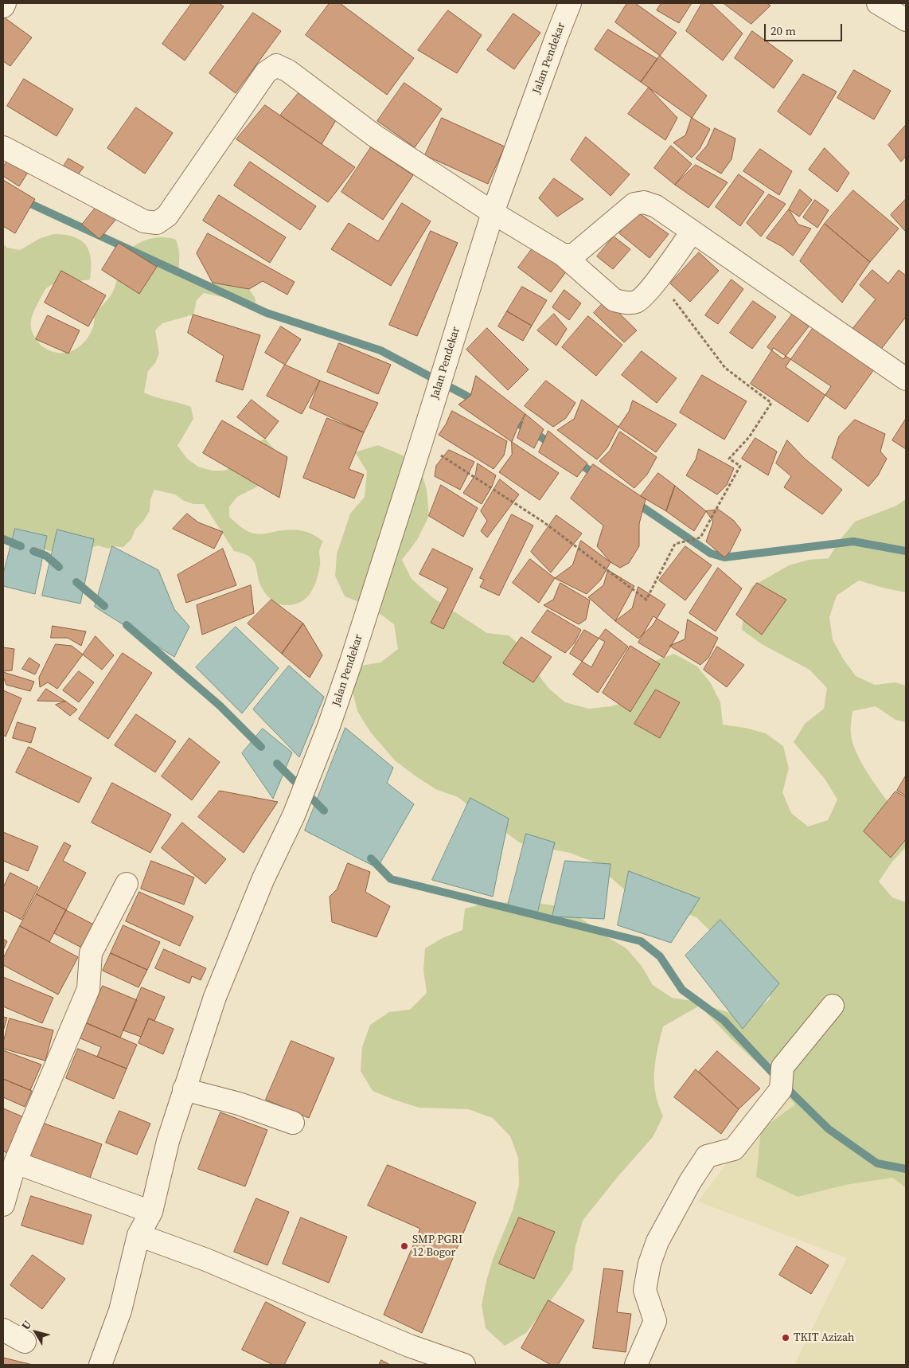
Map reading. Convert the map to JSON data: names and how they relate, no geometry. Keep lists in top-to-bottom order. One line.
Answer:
{"streets":{"street":["Jalan Pendekar"]},"places":["SMP PGRI 12 Bogor","TKIT Azizah"],"scale_bar":"20 m","north":"top left"}
